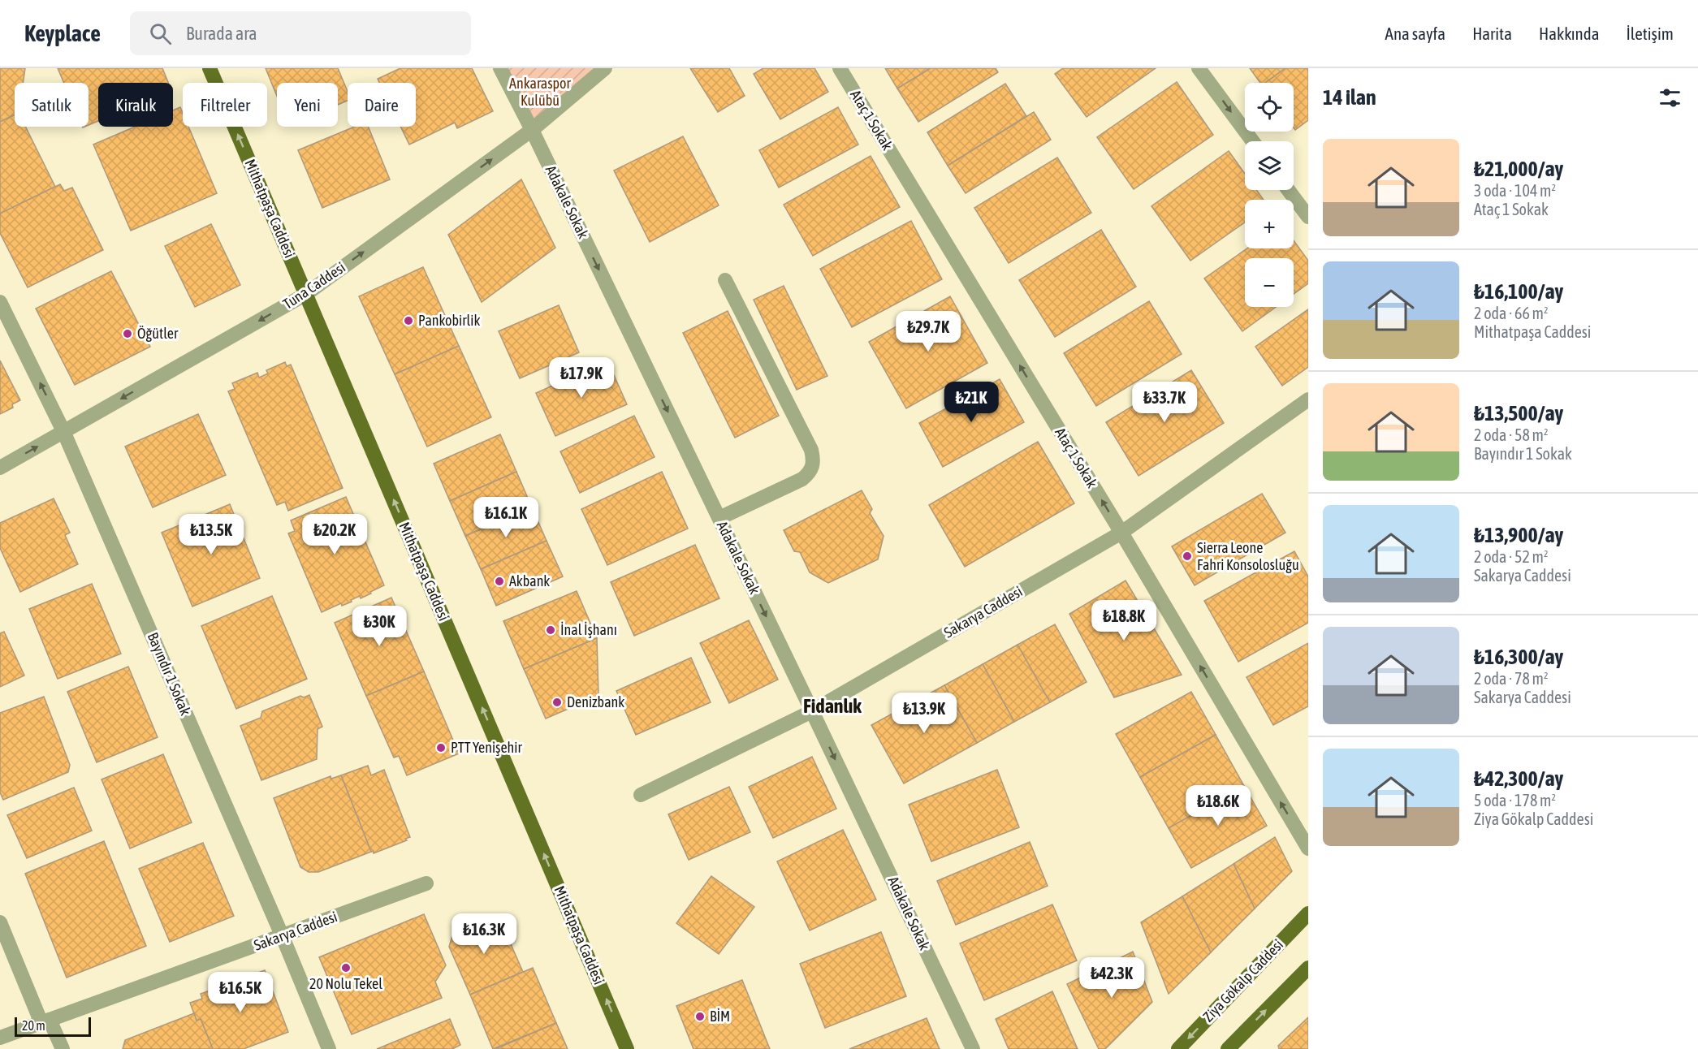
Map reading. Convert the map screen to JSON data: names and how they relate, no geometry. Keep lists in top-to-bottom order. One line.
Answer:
{"streets":{"main road":["Mithatpaşa Caddesi","Ziya Gökalp Caddesi"],"street":["Ataç 1 Sokak","Adakale Sokak","Tuna Caddesi","Sakarya Caddesi","Bayındır 1 Sokak"]},"crossings":[["Ataç 1 Sokak","Sakarya Caddesi"],["Adakale Sokak","Tuna Caddesi"],["Adakale Sokak","Sakarya Caddesi"],["Mithatpaşa Caddesi","Tuna Caddesi"],["Tuna Caddesi","Bayındır 1 Sokak"],["Sakarya Caddesi","Bayındır 1 Sokak"]],"one_way":["Ataç 1 Sokak","Adakale Sokak","Mithatpaşa Caddesi"],"districts":["Fidanlık"],"parks":["Ankaraspor Kulübü"],"places":["Pankobirlik","Öğütler","Sierra Leone Fahri Konsolosluğu","Akbank","İnal İşhanı","Denizbank","PTT Yenişehir","20 Nolu Tekel","BİM"],"scale_bar":"20 m","page":{"header":"Keyplace","search":"Burada ara","nav":["Ana sayfa","Harita","Hakkında","İletişim"],"heading":"14 ilan","map_buttons":["+","−"],"chip":["Satılık","Kiralık","Filtreler","Yeni","Daire"],"list":[{"name":"₺21,000/ay","note":"3 oda · 104 m² · Ataç 1 Sokak"},{"name":"₺16,100/ay","note":"2 oda · 66 m² · Mithatpaşa Caddesi"},{"name":"₺13,500/ay","note":"2 oda · 58 m² · Bayındır 1 Sokak"},{"name":"₺13,900/ay","note":"2 oda · 52 m² · Sakarya Caddesi"},{"name":"₺16,300/ay","note":"2 oda · 78 m² · Sakarya Caddesi"},{"name":"₺42,300/ay","note":"5 oda · 178 m² · Ziya Gökalp Caddesi"}],"price":["₺29.7K","₺17.9K","₺21K","₺33.7K","₺16.1K","₺13.5K","₺20.2K","₺18.8K","₺30K","₺13.9K","₺18.6K","₺16.3K","₺42.3K","₺16.5K"],"scale":"20 m"}}
